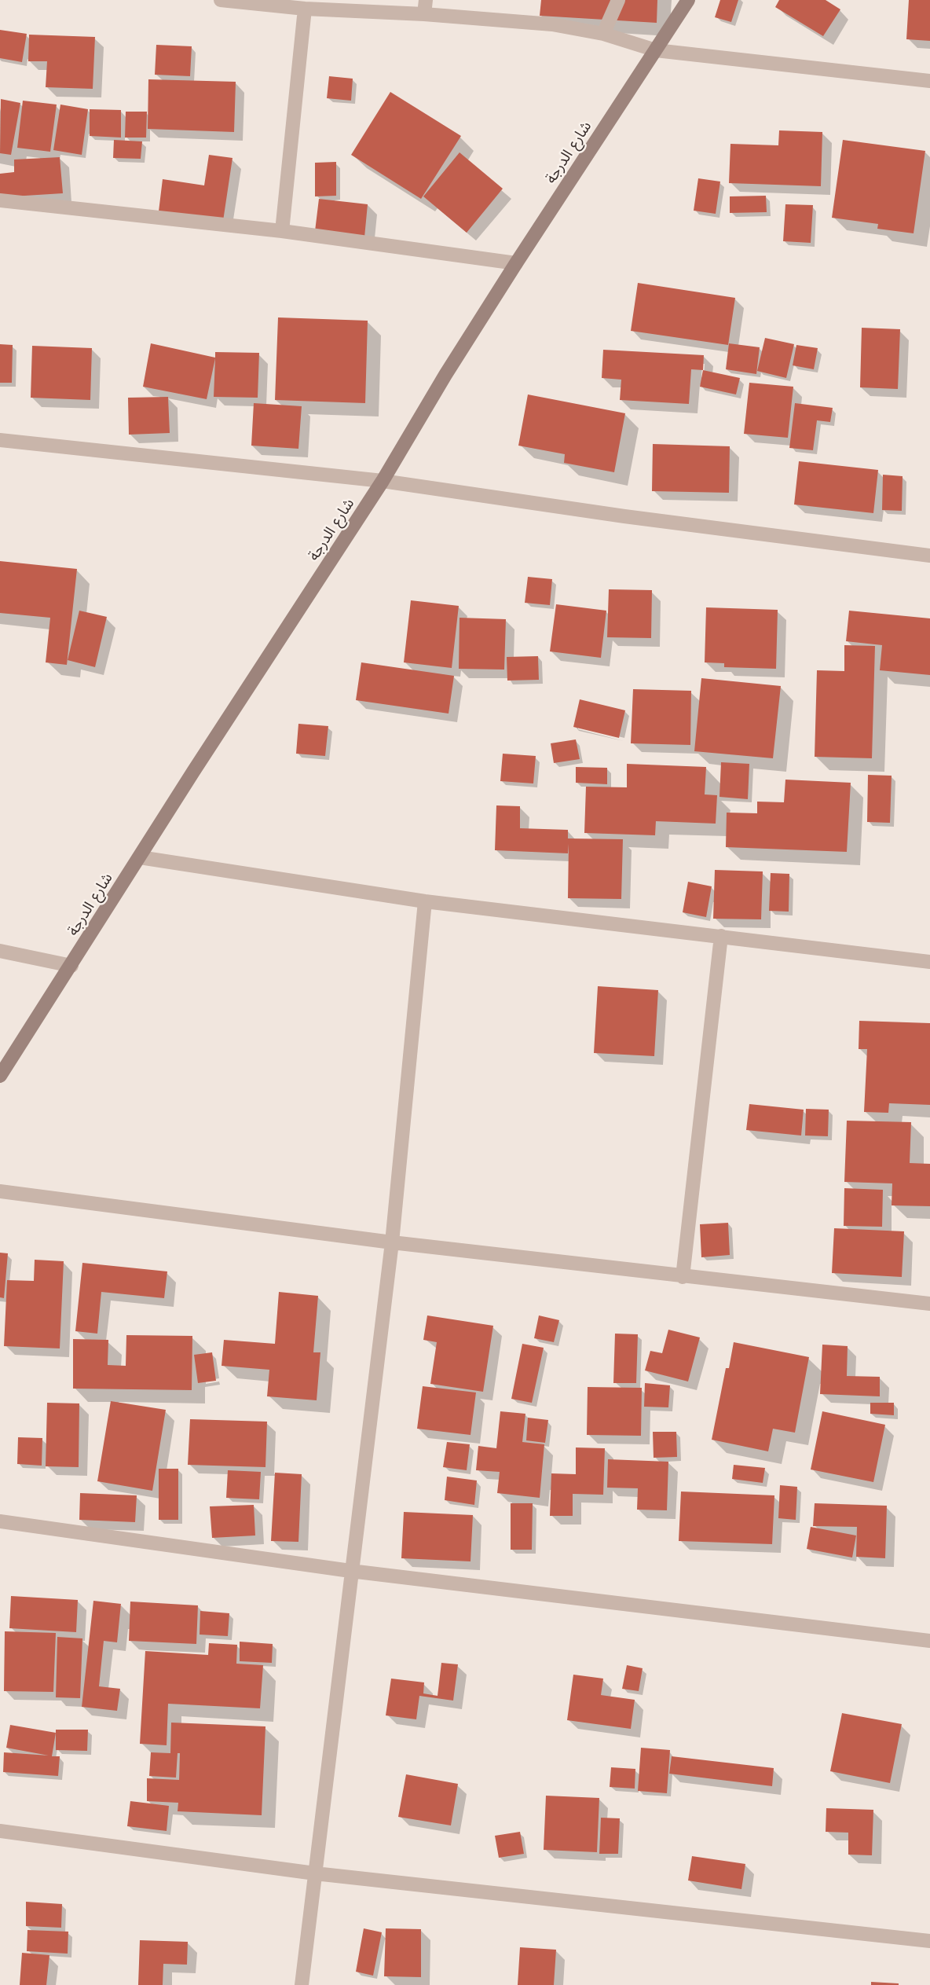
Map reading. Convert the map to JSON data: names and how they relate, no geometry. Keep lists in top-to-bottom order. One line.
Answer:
{"streets":{"street":["شارع الدرجة"]}}
